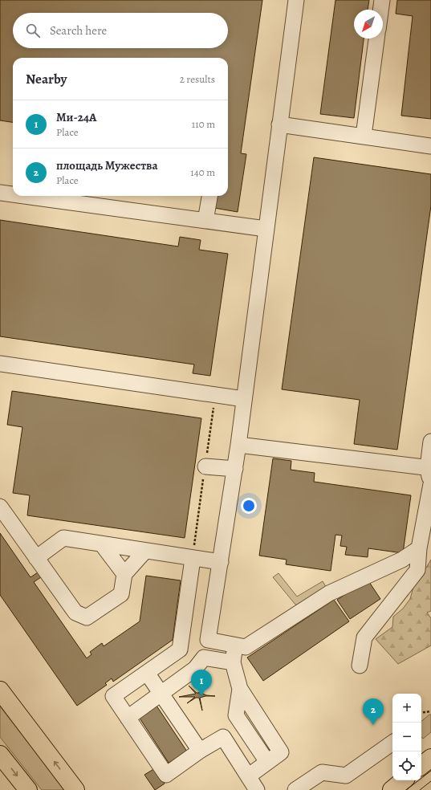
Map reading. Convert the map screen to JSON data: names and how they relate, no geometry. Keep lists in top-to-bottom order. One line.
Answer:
{"north":"bottom left","page":{"search":"Search here","heading":["Nearby","2 results"],"list":[{"mark":"1","name":"Ми-24А","note":"Place","value":"110 m"},{"mark":"2","name":"площадь Мужества","note":"Place","value":"140 m"}],"pins":["1","2"],"map_buttons":["+","−"]}}
